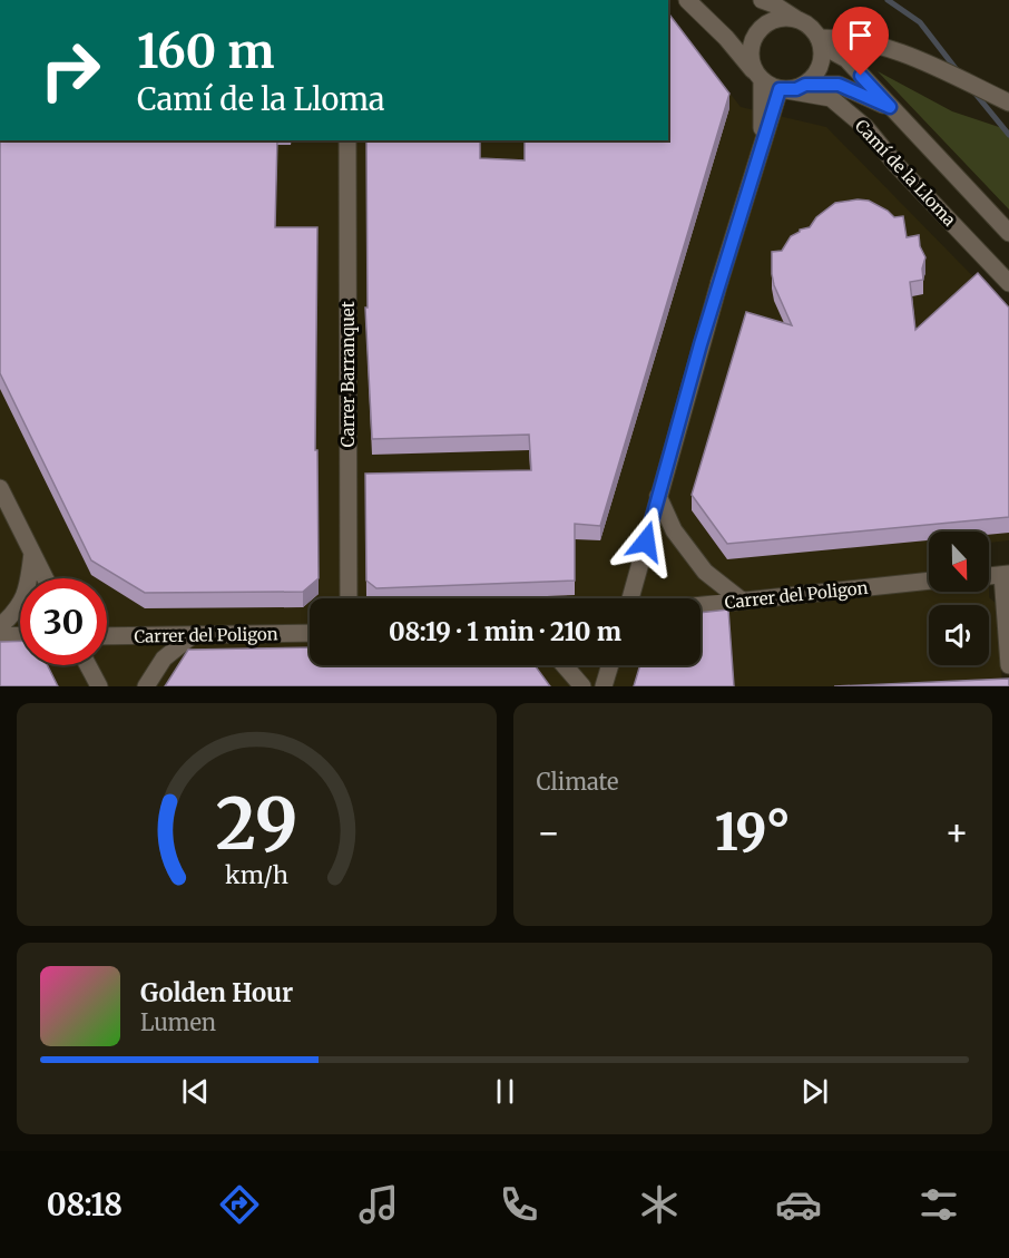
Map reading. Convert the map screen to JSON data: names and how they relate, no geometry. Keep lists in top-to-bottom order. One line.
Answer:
{"streets":{"street":["Camí de la Lloma","Carrer Barranquet","Carrer del Poligon"]},"north":"bottom","page":{"turn":["160 m","Camí de la Lloma"],"limit":"30","trip":"08:19 · 1 min · 210 m","tile":"Climate","heat":["−","19°","+"],"song":["Golden Hour","Lumen"],"tabs":"08:18","gauge":["29","km/h"]}}
